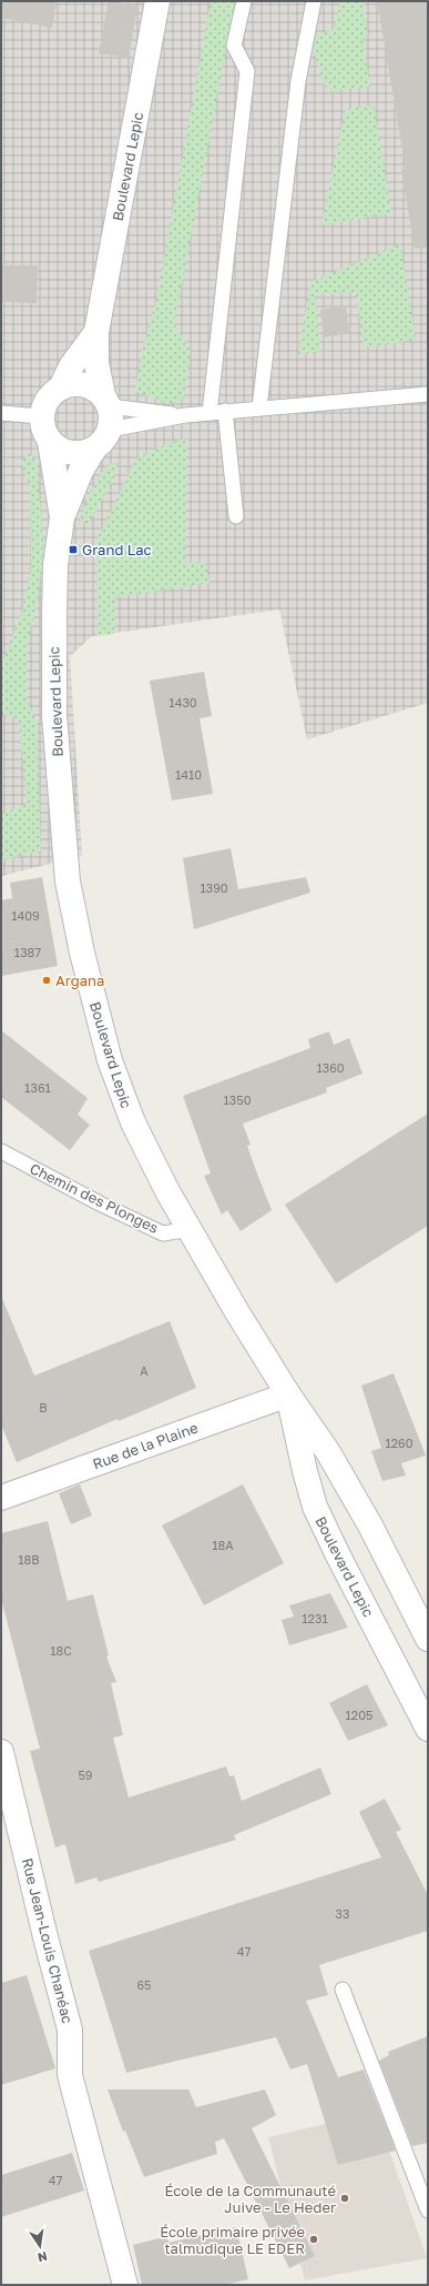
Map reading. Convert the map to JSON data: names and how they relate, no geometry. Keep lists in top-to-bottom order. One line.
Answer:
{"streets":{"main road":["Boulevard Lepic","Rue de la Plaine","Rue Jean-Louis Chanéac"],"lane":["Chemin des Plonges"]},"crossings":[["Boulevard Lepic","Chemin des Plonges"],["Boulevard Lepic","Rue de la Plaine"]],"places":{"transit":["Grand Lac"],"other":["Argana","École de la Communauté Juive - Le Heder","École primaire privée talmudique LE EDER"]},"house_numbers":["1430","1410","1390","1409","1387","1360","1361","1350","A","B","1260","18A","18B","1231","18C","1205","59","33","47","65","47"],"north":"bottom"}
